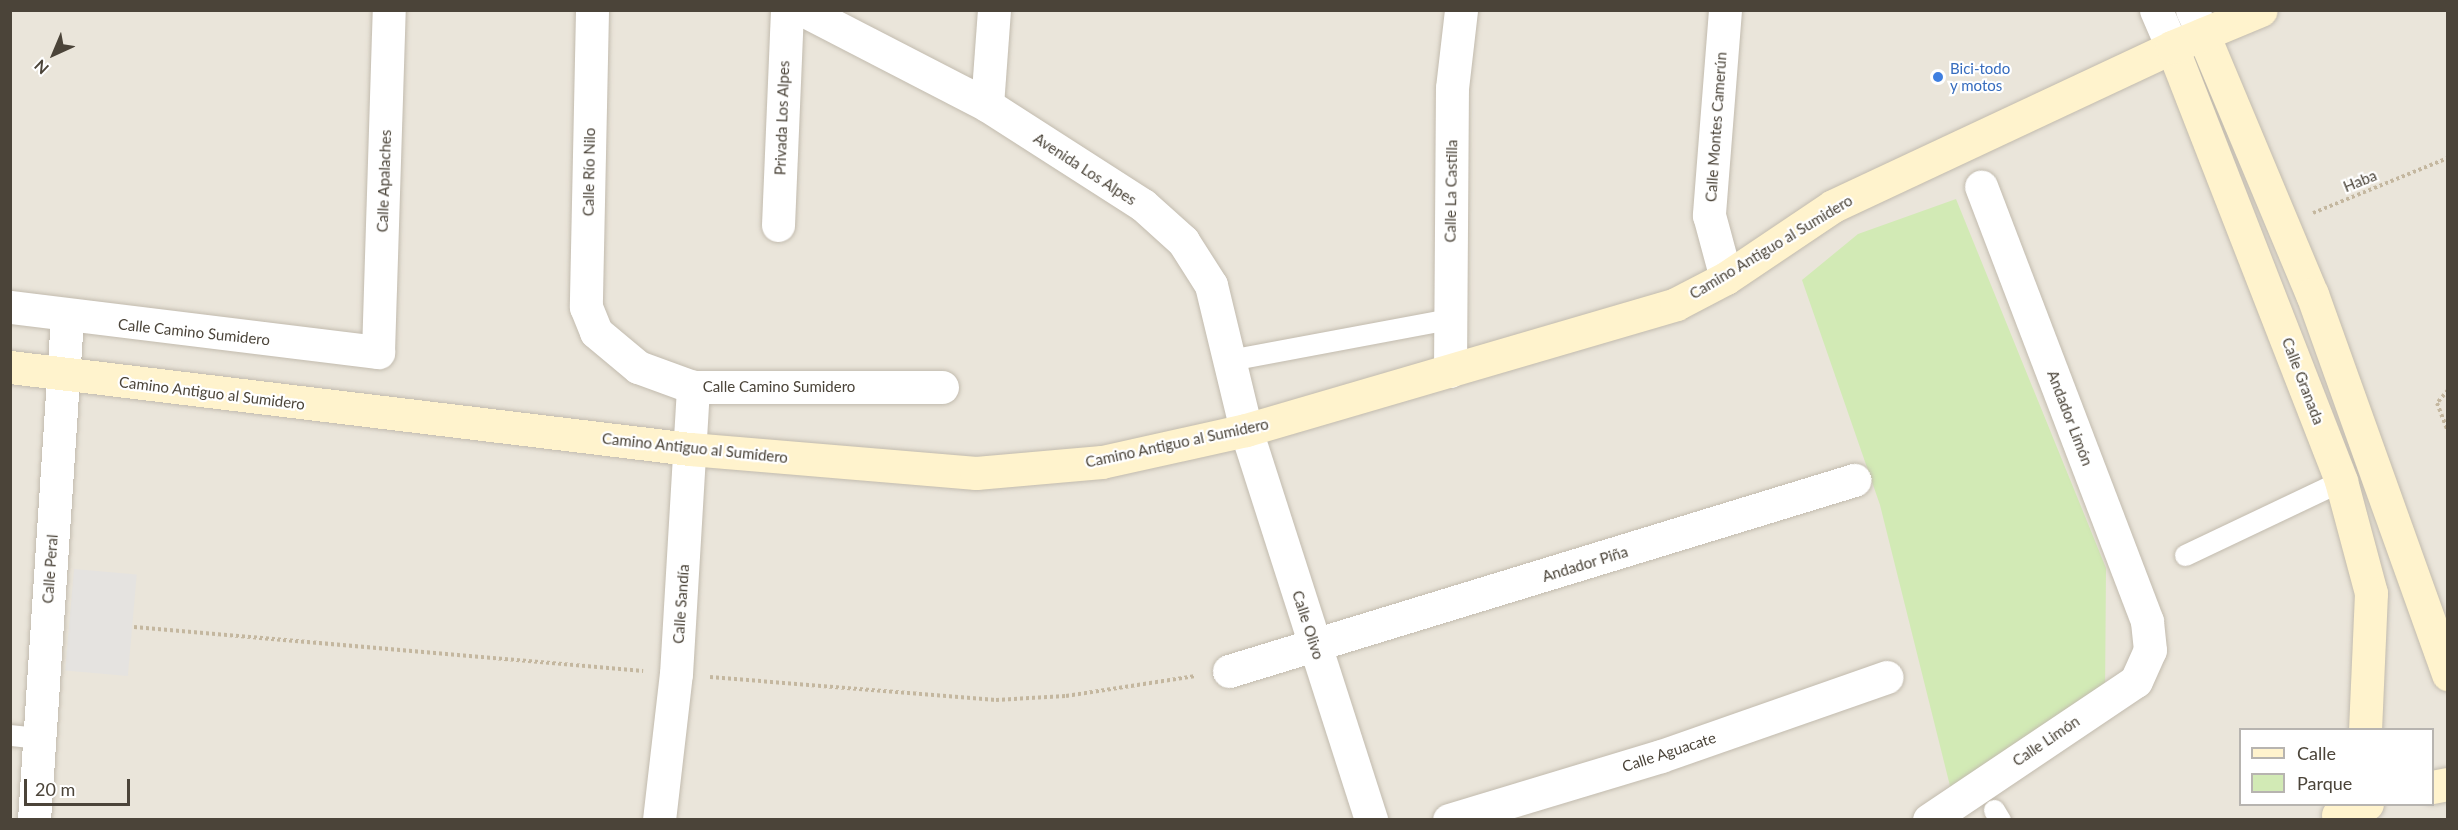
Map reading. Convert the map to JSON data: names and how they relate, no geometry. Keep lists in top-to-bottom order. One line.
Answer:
{"streets":{"main road":["Camino Antiguo al Sumidero","Calle Granada"],"street":["Privada Los Alpes","Calle Montes Camerún","Avenida Los Alpes","Calle Río Nilo","Calle Apalaches","Calle La Castilla","Calle Camino Sumidero","Andador Limón","Andador Piña","Calle Peral","Calle Sandía","Calle Olivo","Calle Limón","Calle Aguacate"],"path":["Haba"]},"crossings":[["Calle Montes Camerún","Camino Antiguo al Sumidero"],["Avenida Los Alpes","Camino Antiguo al Sumidero"],["Avenida Los Alpes","Calle Olivo"],["Calle Río Nilo","Calle Camino Sumidero"],["Calle Apalaches","Calle Camino Sumidero"],["Calle La Castilla","Camino Antiguo al Sumidero"],["Camino Antiguo al Sumidero","Calle Granada"],["Camino Antiguo al Sumidero","Calle Peral"],["Camino Antiguo al Sumidero","Calle Sandía"],["Camino Antiguo al Sumidero","Calle Olivo"],["Calle Camino Sumidero","Calle Peral"],["Calle Camino Sumidero","Calle Sandía"],["Andador Limón","Calle Limón"],["Andador Piña","Calle Olivo"]],"places":["Bici-todo y motos"],"legend":["Calle","Parque"],"scale_bar":"20 m","north":"bottom left"}
